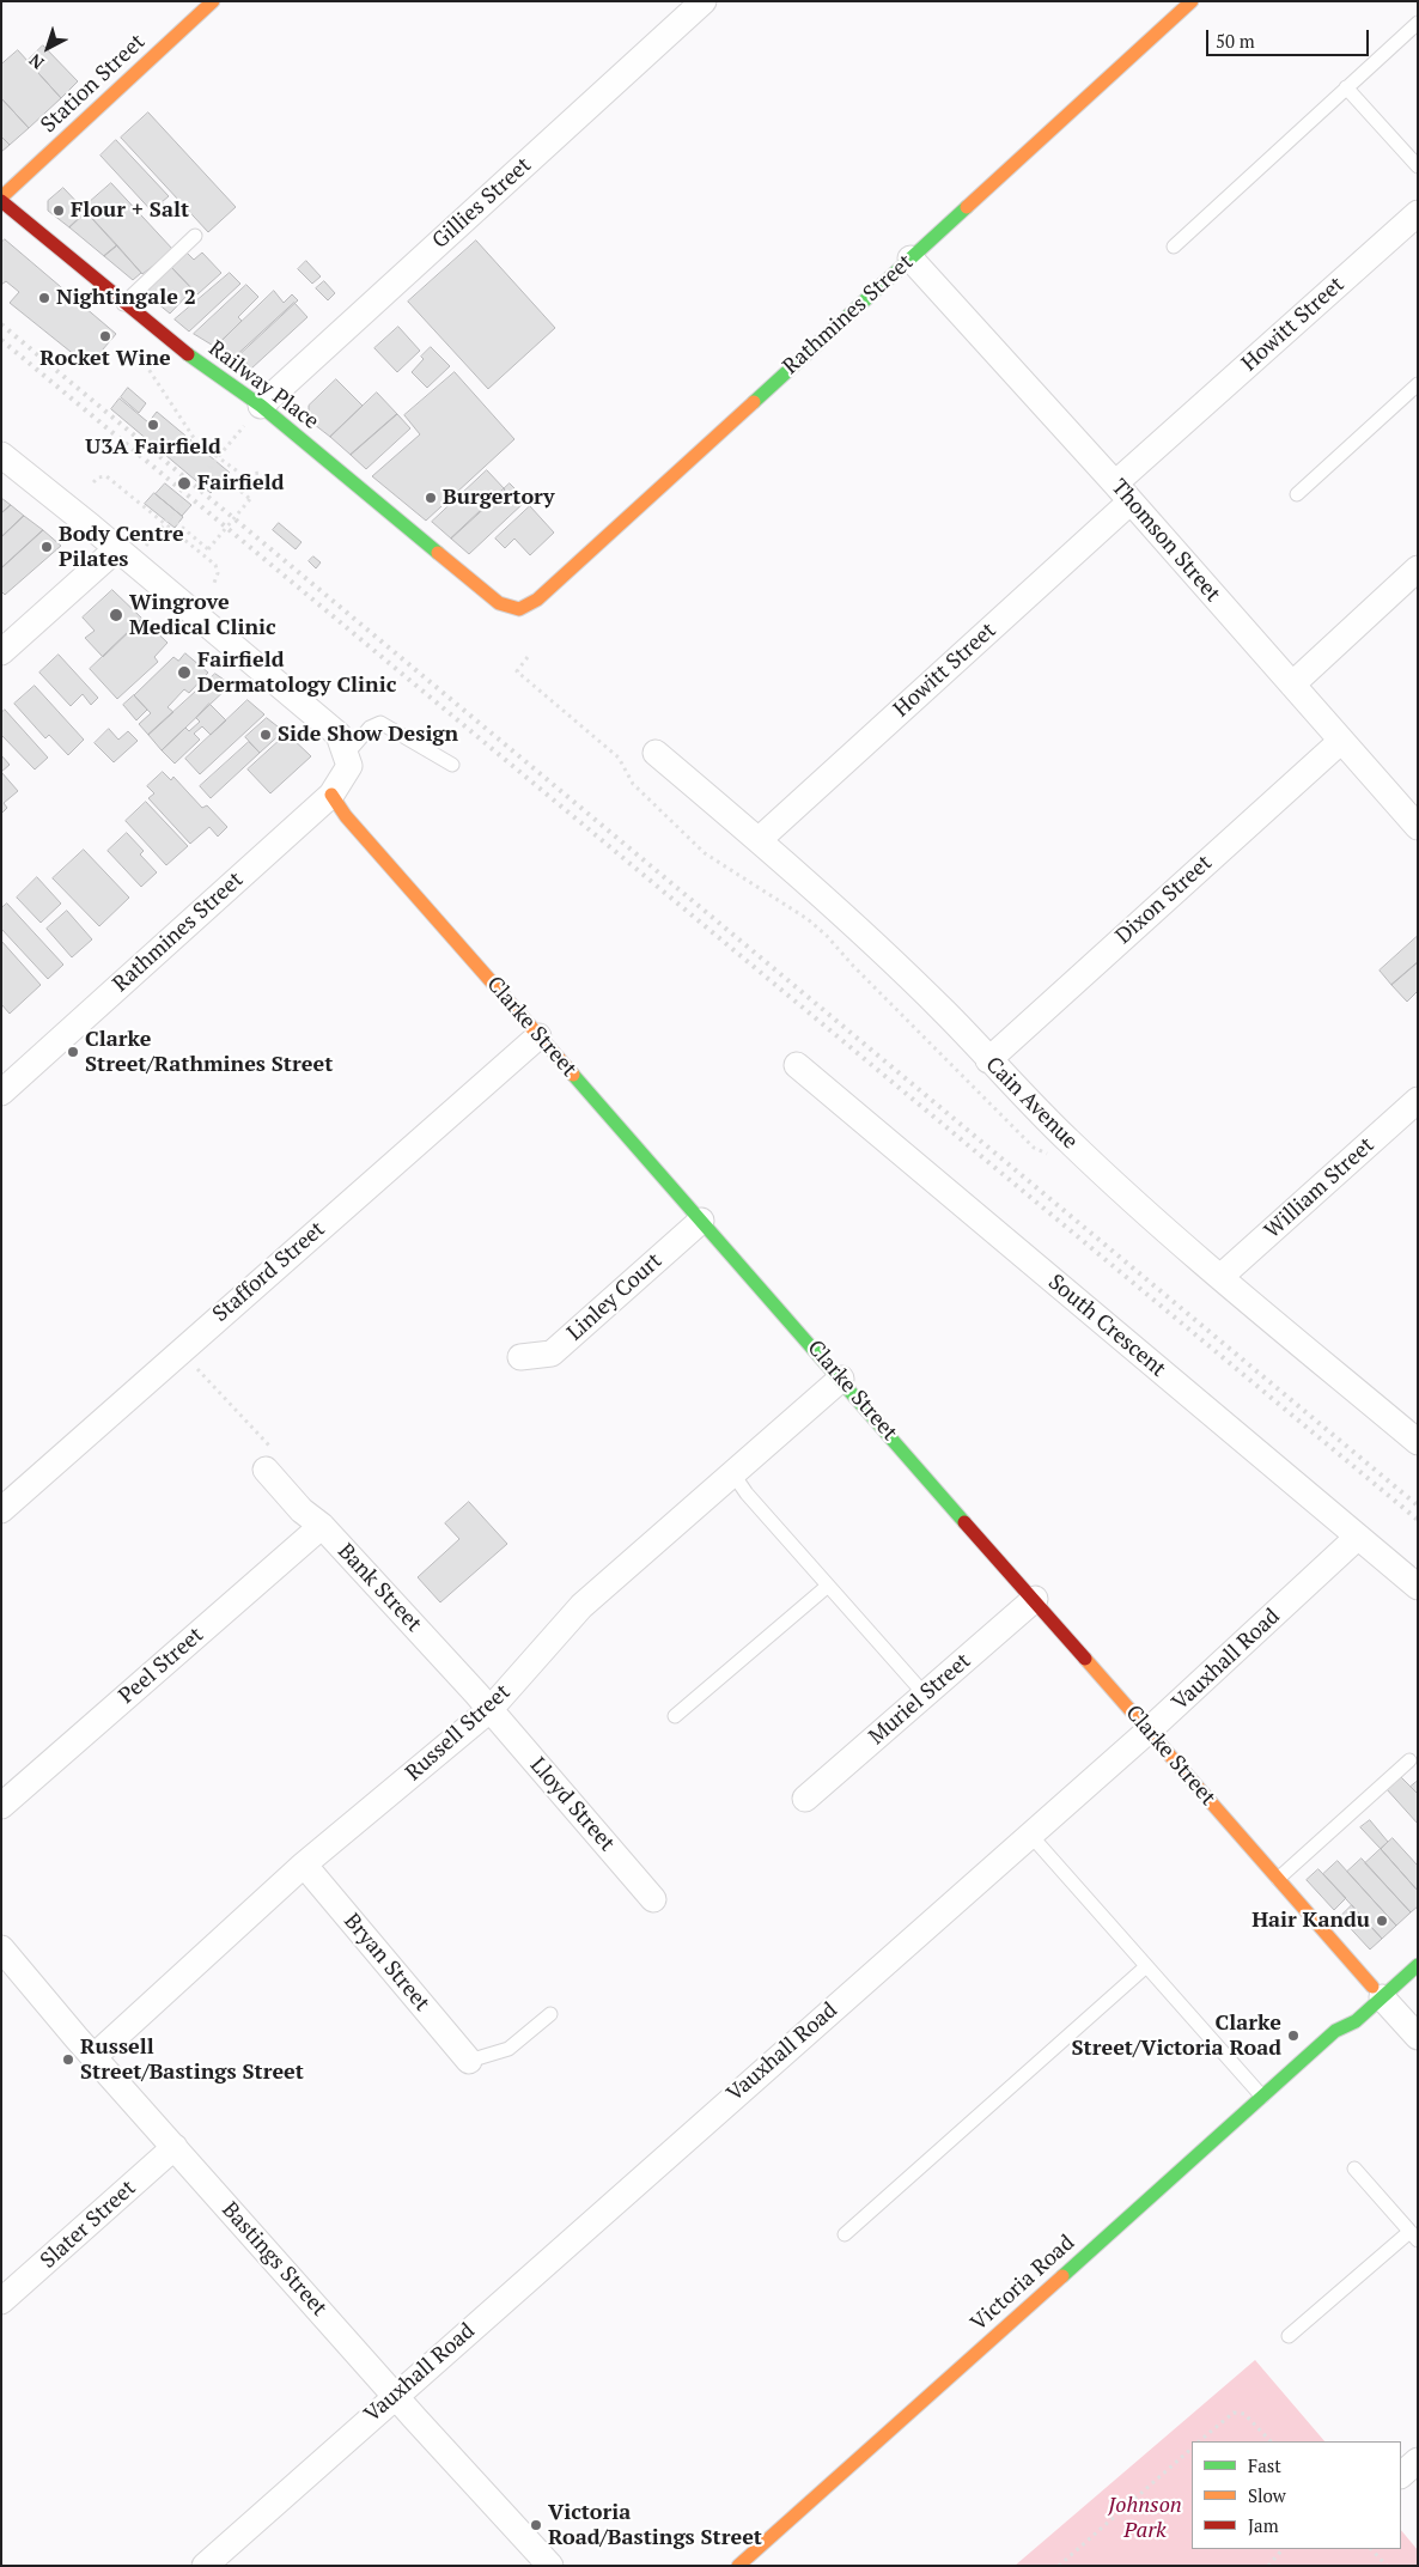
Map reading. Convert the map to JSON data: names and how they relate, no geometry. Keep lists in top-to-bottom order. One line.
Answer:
{"streets":{"street":["Station Street","Gillies Street","Rathmines Street","Howitt Street","Railway Place","Thomson Street","Dixon Street","Clarke Street","Cain Avenue","William Street","Stafford Street","Linley Court","South Crescent","Bank Street","Vauxhall Road","Peel Street","Muriel Street","Russell Street","Lloyd Street","Bryan Street","Slater Street","Bastings Street","Victoria Road"]},"crossings":[["Station Street","Railway Place"],["Gillies Street","Railway Place"],["Rathmines Street","Railway Place"],["Rathmines Street","Thomson Street"],["Rathmines Street","Clarke Street"],["Howitt Street","Thomson Street"],["Howitt Street","Cain Avenue"],["Thomson Street","Dixon Street"],["Dixon Street","Cain Avenue"],["Clarke Street","Stafford Street"],["Clarke Street","Linley Court"],["Clarke Street","Vauxhall Road"],["Clarke Street","Muriel Street"],["Clarke Street","Russell Street"],["Clarke Street","Victoria Road"],["Cain Avenue","William Street"],["South Crescent","Vauxhall Road"],["Bank Street","Peel Street"],["Bank Street","Russell Street"],["Bank Street","Lloyd Street"],["Vauxhall Road","Bastings Street"],["Russell Street","Lloyd Street"],["Russell Street","Bryan Street"],["Russell Street","Bastings Street"],["Slater Street","Bastings Street"]],"parks":["Johnson Park"],"places":["Flour + Salt","Nightingale 2","Rocket Wine","U3A Fairfield","Fairfield","Burgertory","Body Centre Pilates","Wingrove Medical Clinic","Fairfield Dermatology Clinic","Side Show Design","Clarke Street/Rathmines Street","Hair Kandu","Clarke Street/Victoria Road","Russell Street/Bastings Street","Victoria Road/Bastings Street"],"legend":["Fast","Slow","Jam"],"scale_bar":"50 m","north":"bottom left"}
